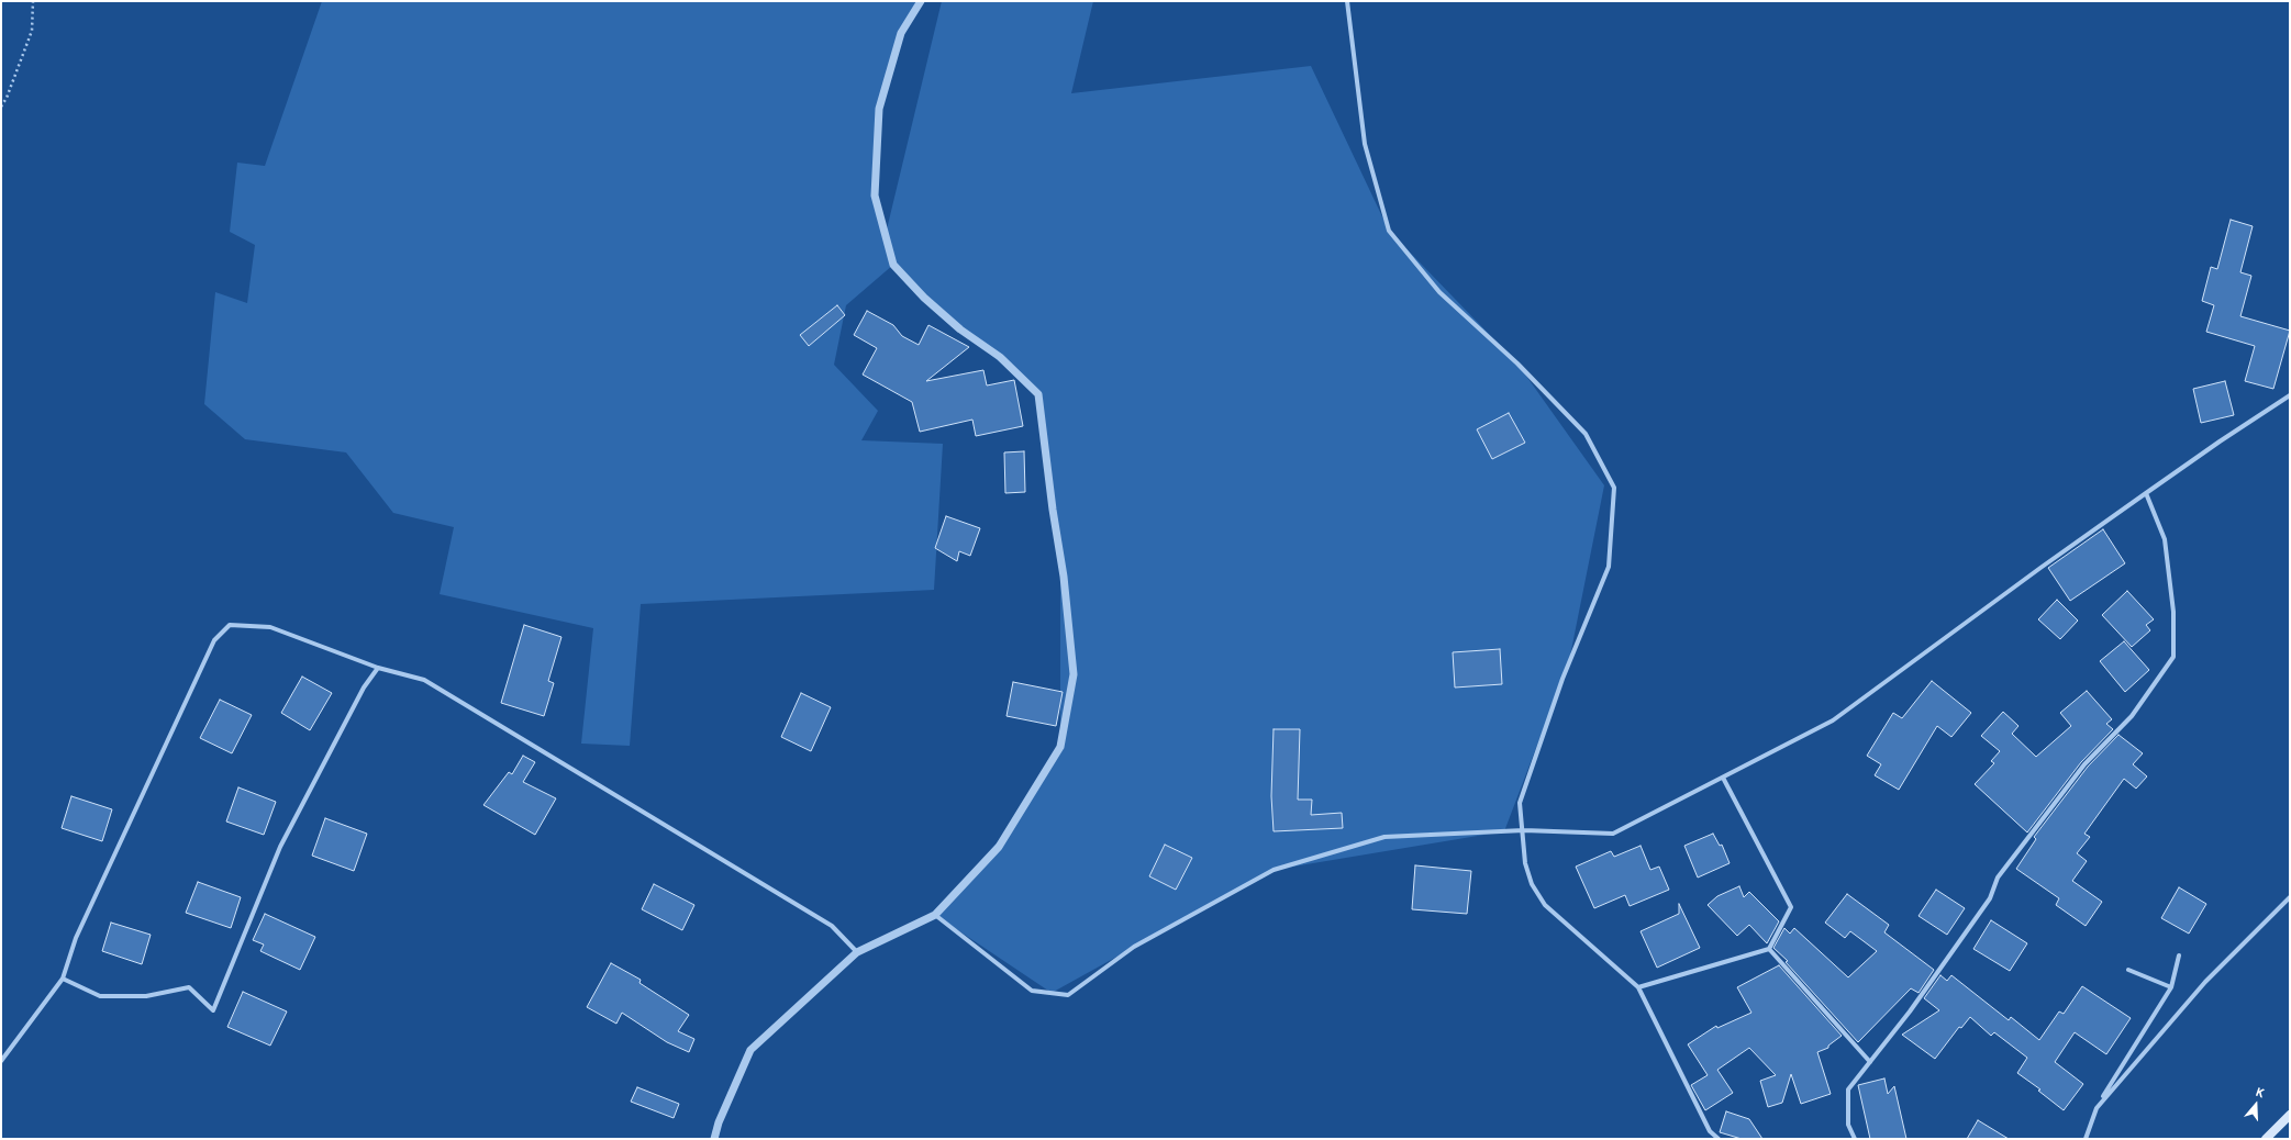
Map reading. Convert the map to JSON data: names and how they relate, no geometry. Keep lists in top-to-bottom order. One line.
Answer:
{"north":"top"}
